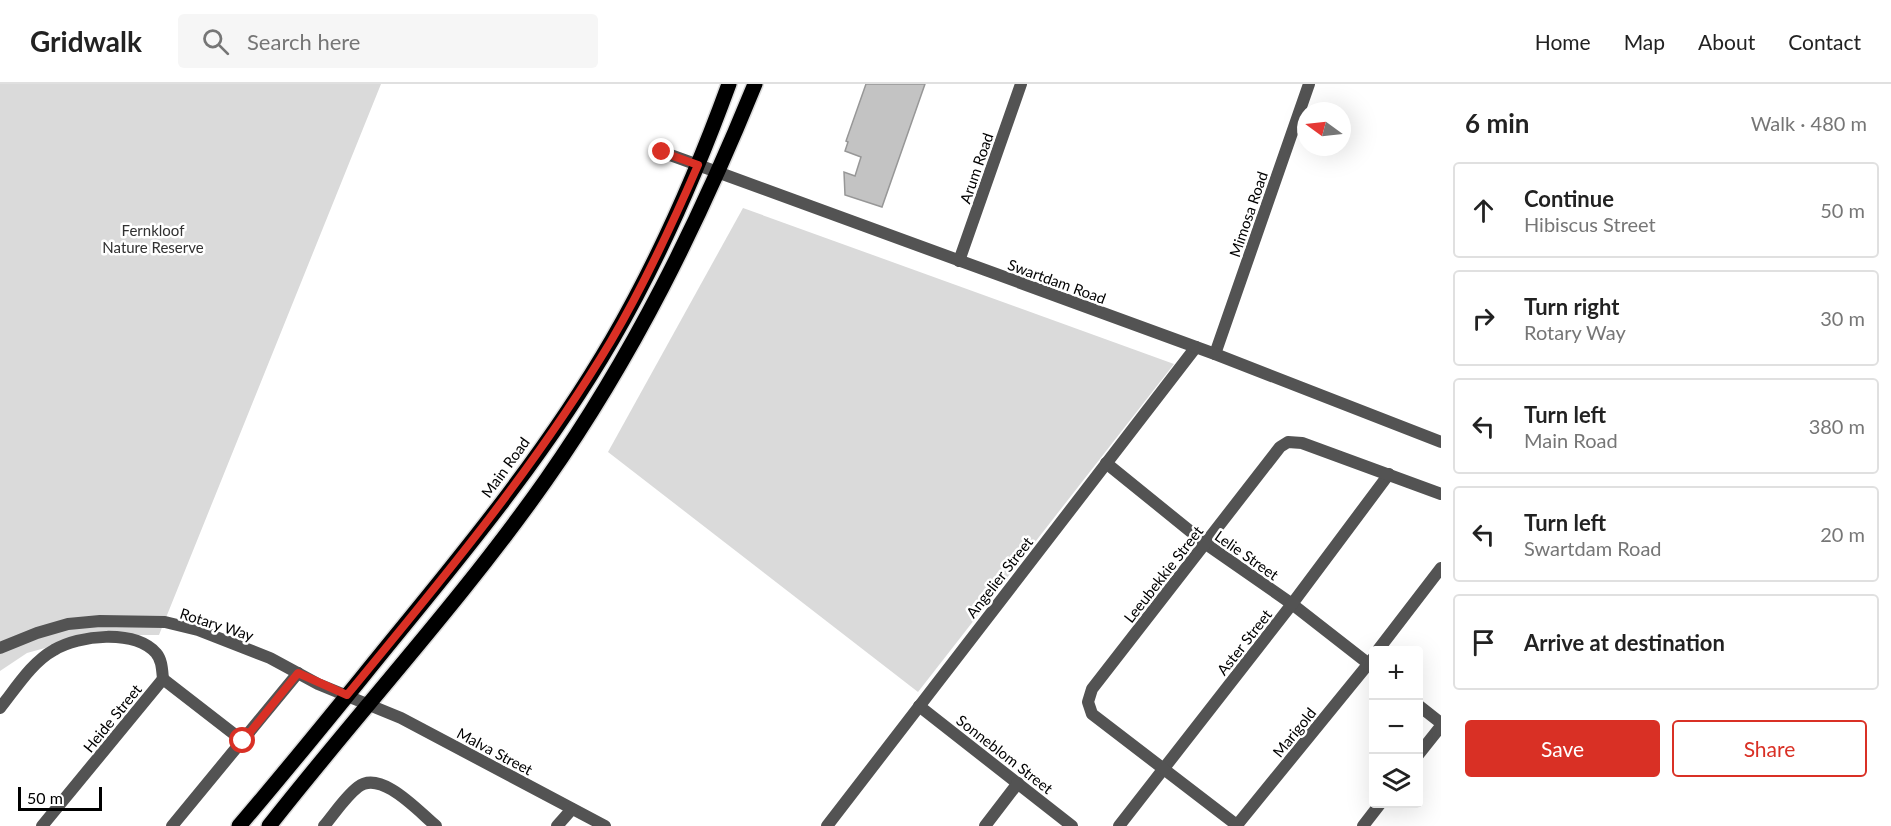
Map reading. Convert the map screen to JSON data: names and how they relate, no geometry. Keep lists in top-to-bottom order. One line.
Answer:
{"streets":{"main road":["Main Road"],"street":["Arum Road","Mimosa Road","Swartdam Road","Lelie Street","Leeubekkie Street","Angelier Street","Rotary Way","Aster Street","Heide Street","Marigold","Malva Street","Sonneblom Street"]},"crossings":[["Arum Road","Swartdam Road"],["Mimosa Road","Swartdam Road"],["Swartdam Road","Main Road"],["Swartdam Road","Angelier Street"],["Main Road","Rotary Way"],["Main Road","Malva Street"],["Lelie Street","Leeubekkie Street"],["Lelie Street","Angelier Street"],["Lelie Street","Aster Street"],["Leeubekkie Street","Aster Street"],["Leeubekkie Street","Marigold"],["Angelier Street","Sonneblom Street"],["Rotary Way","Malva Street"]],"parks":["Fernkloof Nature Reserve"],"scale_bar":"50 m","north":"left","page":{"header":"Gridwalk","search":"Search here","nav":["Home","Map","About","Contact"],"heading":["6 min","Walk · 480 m"],"list":[["Continue","Hibiscus Street","50 m"],["Turn right","Rotary Way","30 m"],["Turn left","Main Road","380 m"],["Turn left","Swartdam Road","20 m"],"Arrive at destination"],"map_buttons":["+","−"],"buttons":["Save","Share"],"scale":"50 m"}}
